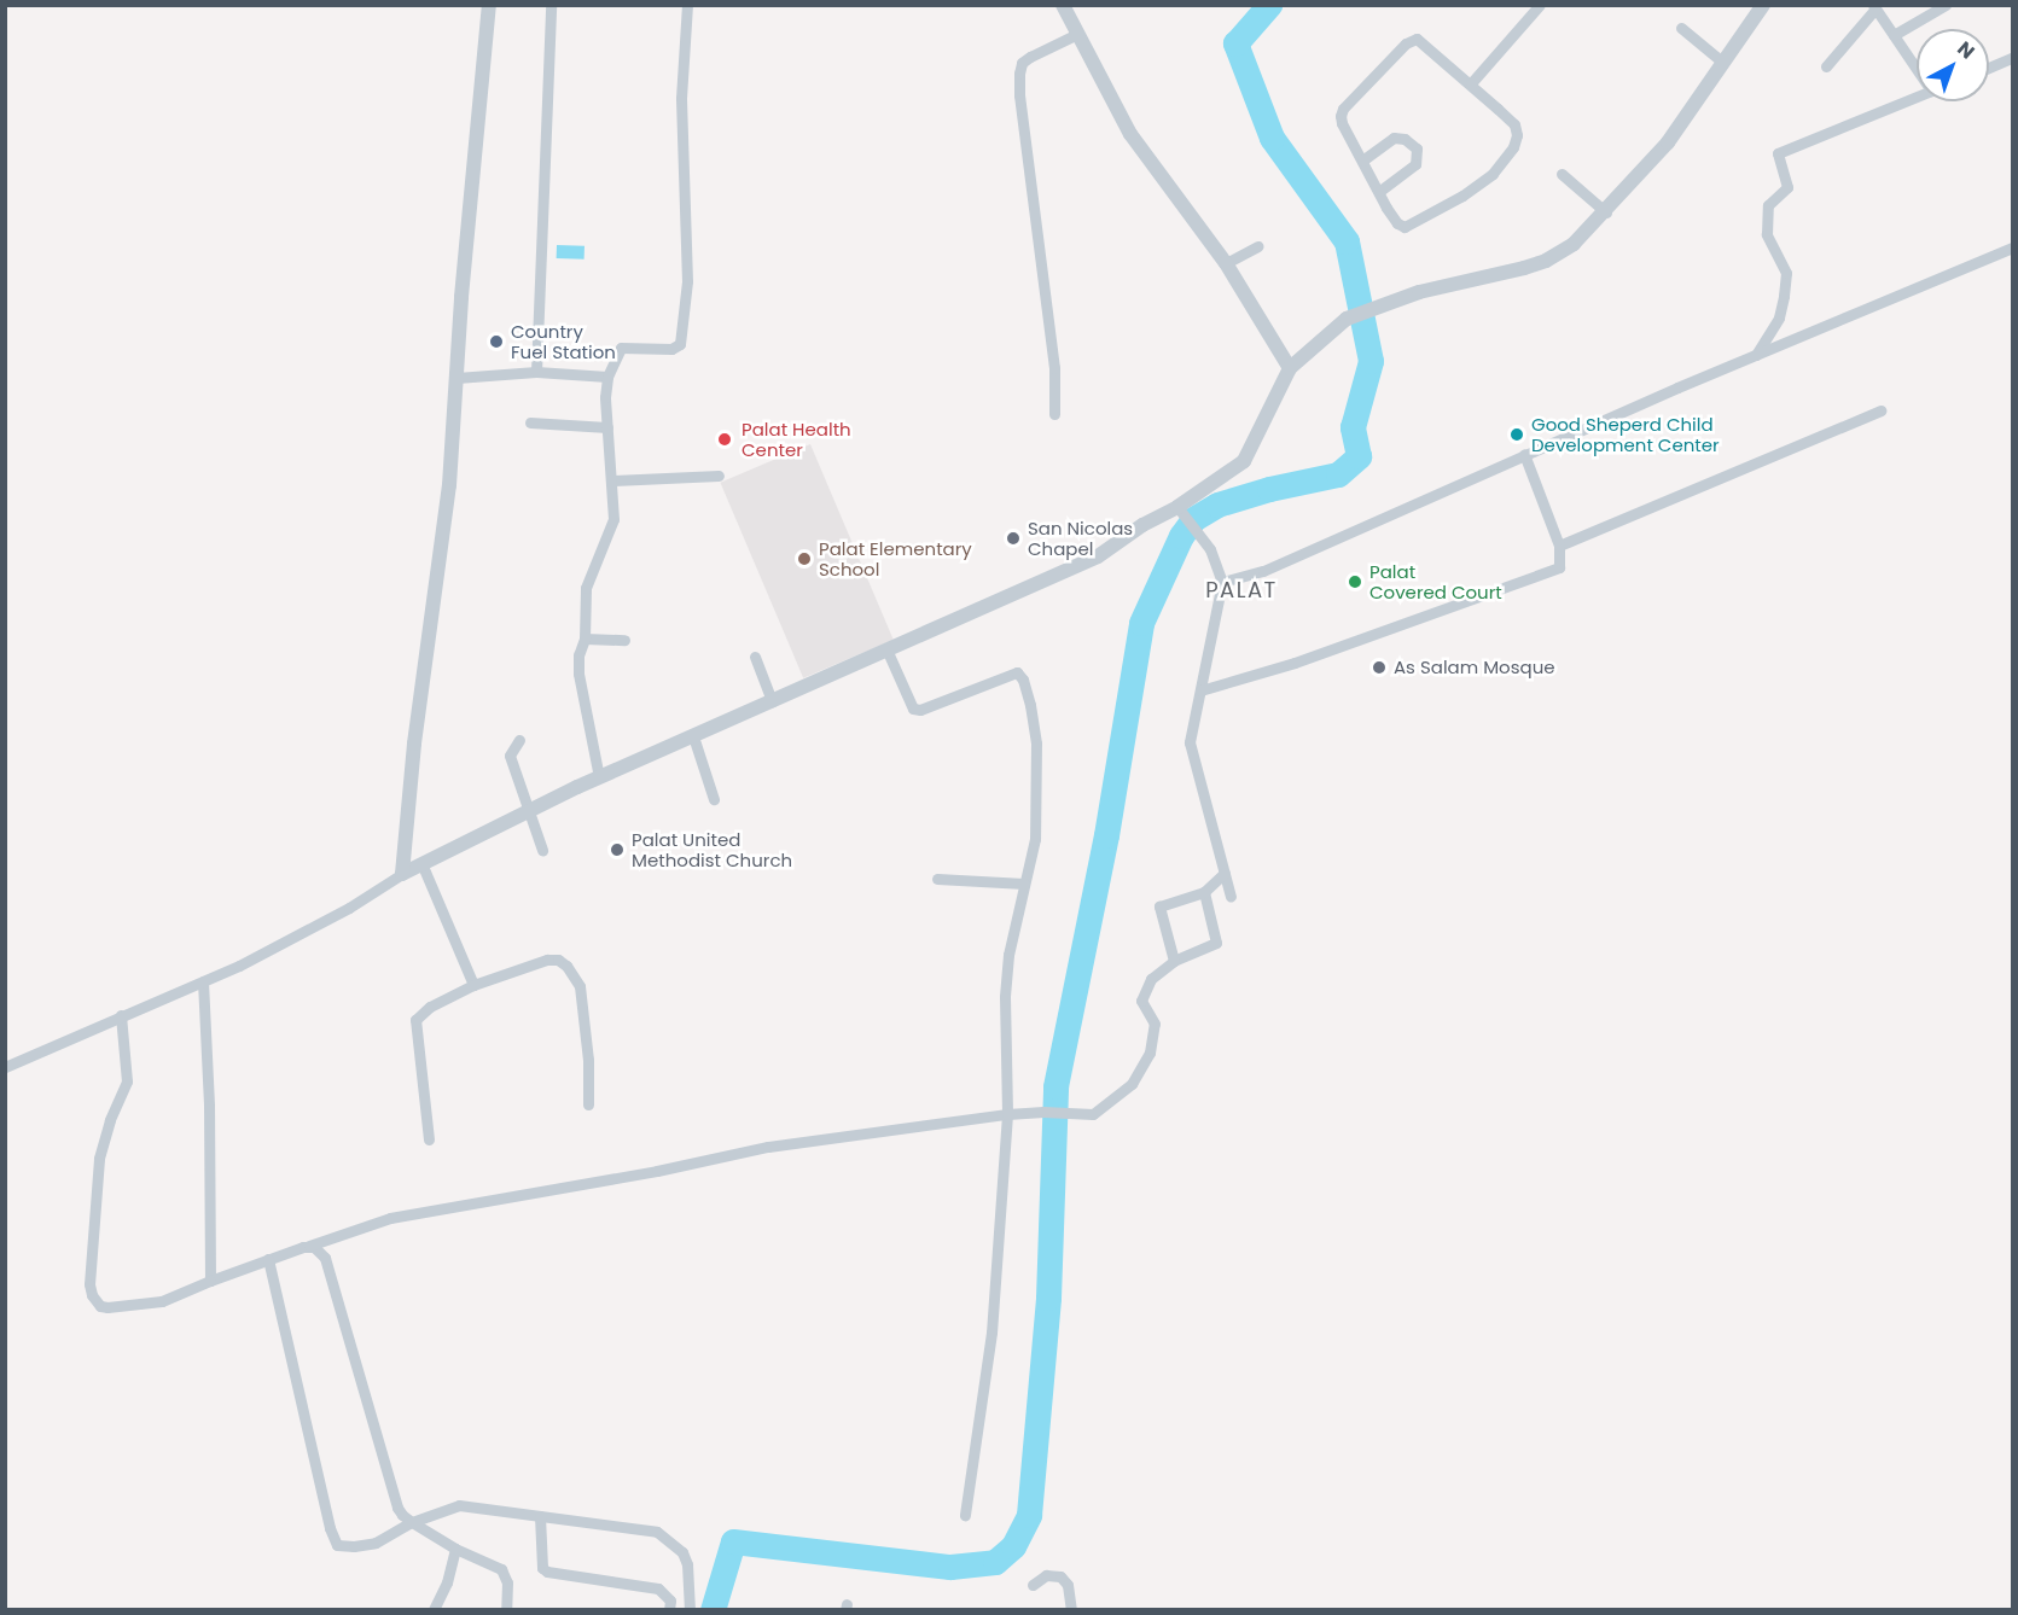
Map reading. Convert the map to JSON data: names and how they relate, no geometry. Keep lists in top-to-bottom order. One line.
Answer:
{"districts":["PALAT"],"places":["Country Fuel Station","Good Sheperd Child Development Center","Palat Health Center","San Nicolas Chapel","Palat Elementary School","Palat Covered Court","As Salam Mosque","Palat United Methodist Church"],"north":"top right"}
